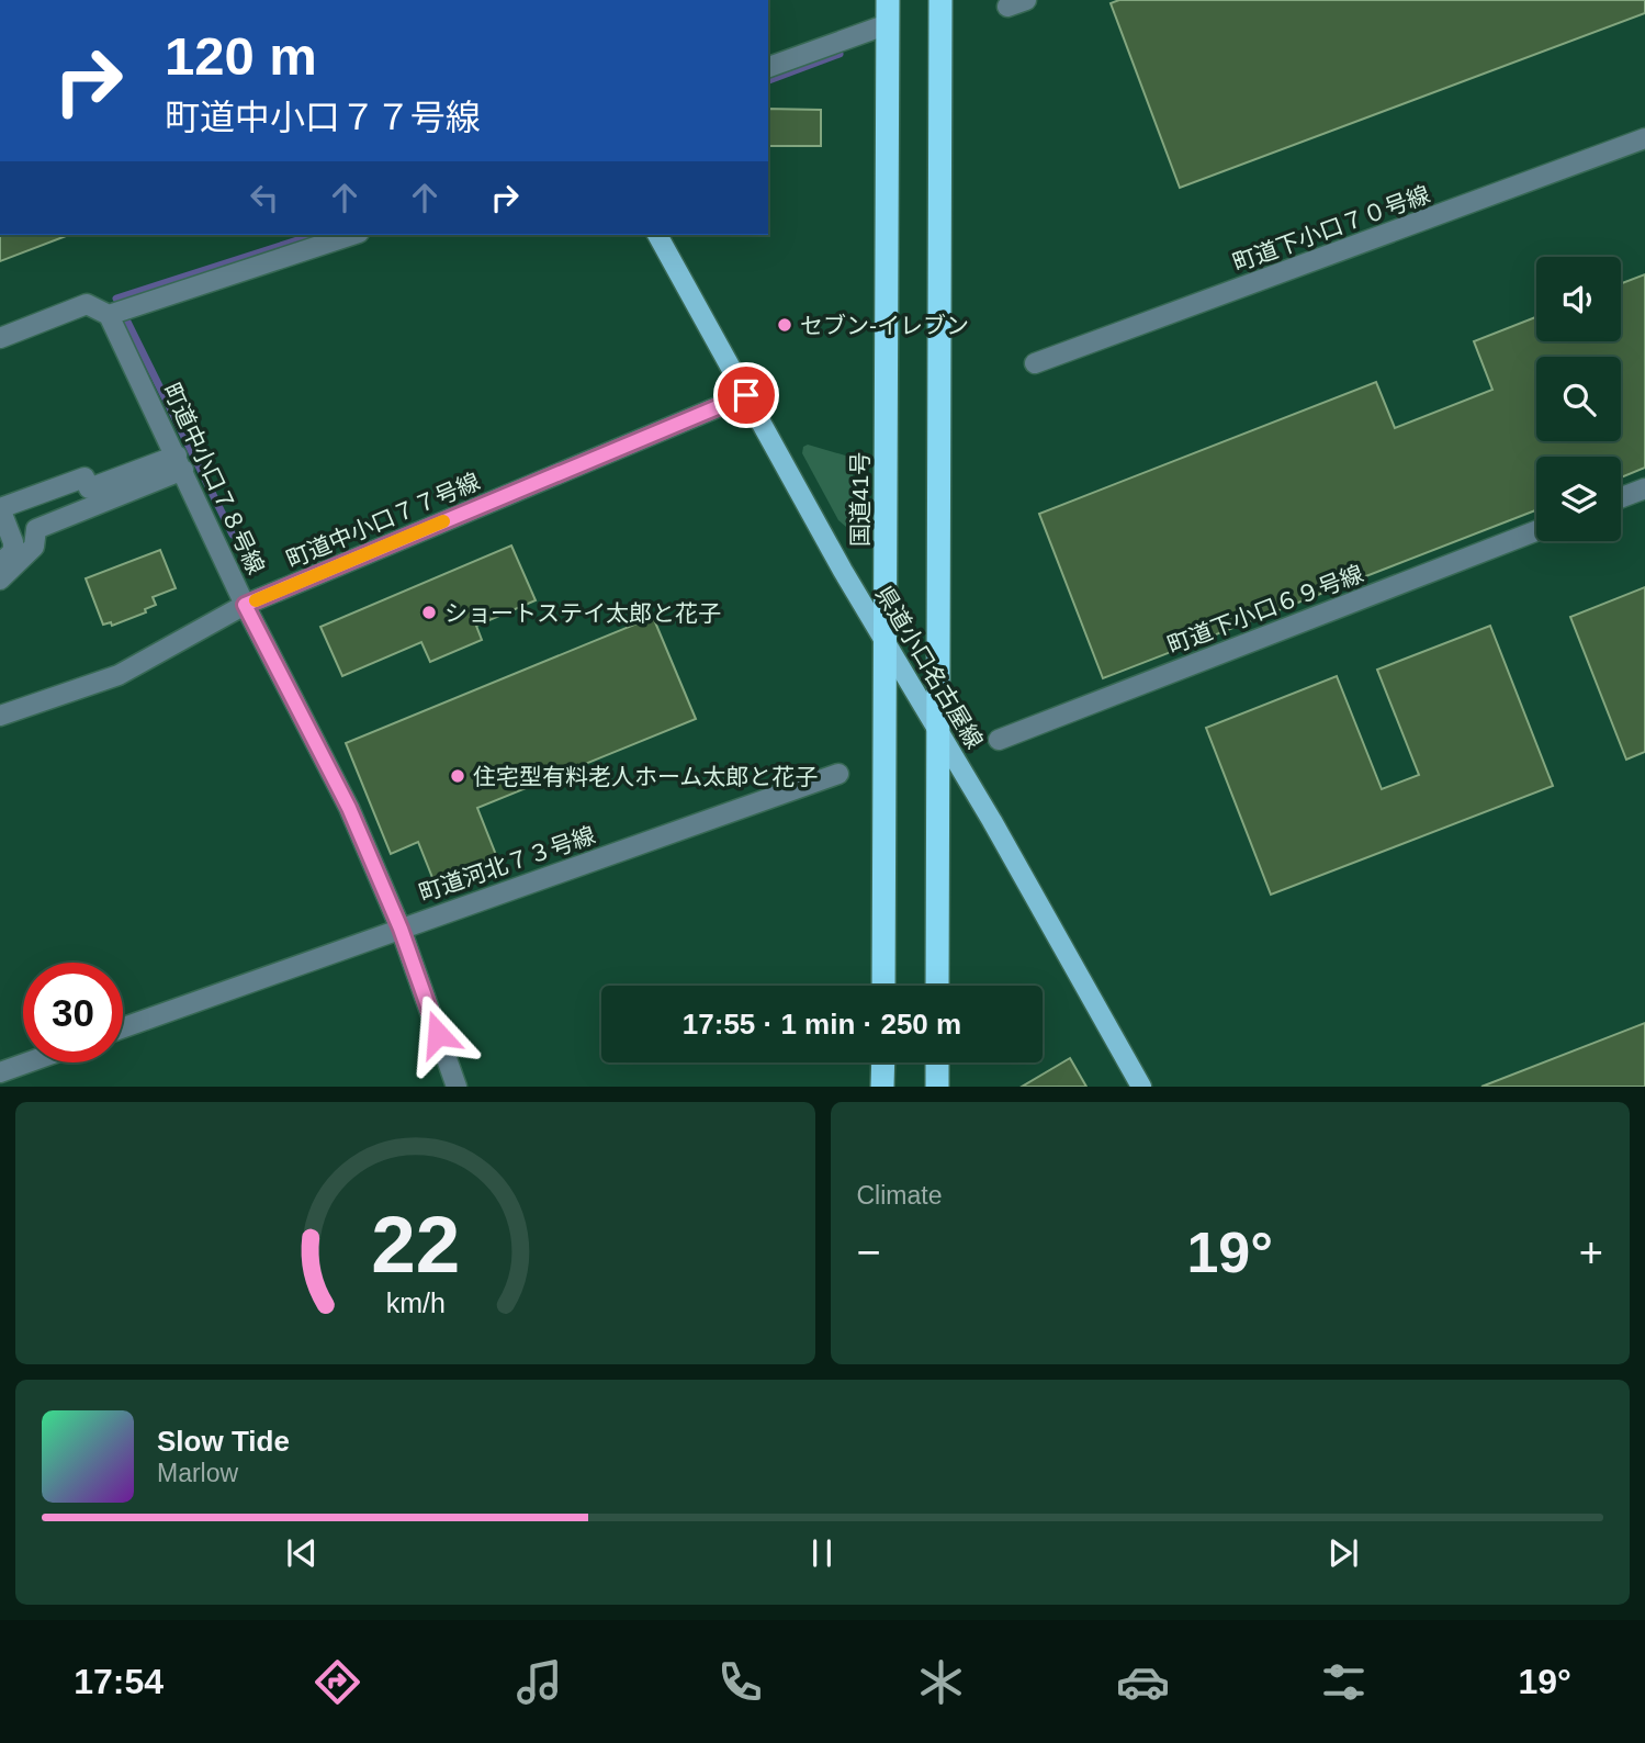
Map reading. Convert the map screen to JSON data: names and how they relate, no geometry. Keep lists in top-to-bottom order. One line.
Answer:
{"streets":{"highway":["国道41号"],"main road":["県道小口名古屋線"],"street":["町道下小口７０号線","町道中小口７８号線","町道中小口７７号線","町道下小口６９号線","町道河北７３号線"]},"crossings":[["町道中小口７８号線","町道中小口７７号線"],["町道中小口７８号線","町道河北７３号線"],["国道41号","県道小口名古屋線"],["町道中小口７７号線","県道小口名古屋線"]],"places":["セブン-イレブン","ショートステイ太郎と花子","住宅型有料老人ホーム太郎と花子"],"page":{"turn":["120 m","町道中小口７７号線"],"limit":"30","trip":"17:55 · 1 min · 250 m","tile":"Climate","heat":["−","19°","+"],"song":["Slow Tide","Marlow"],"tabs":["17:54","19°"],"gauge":["22","km/h"]}}
